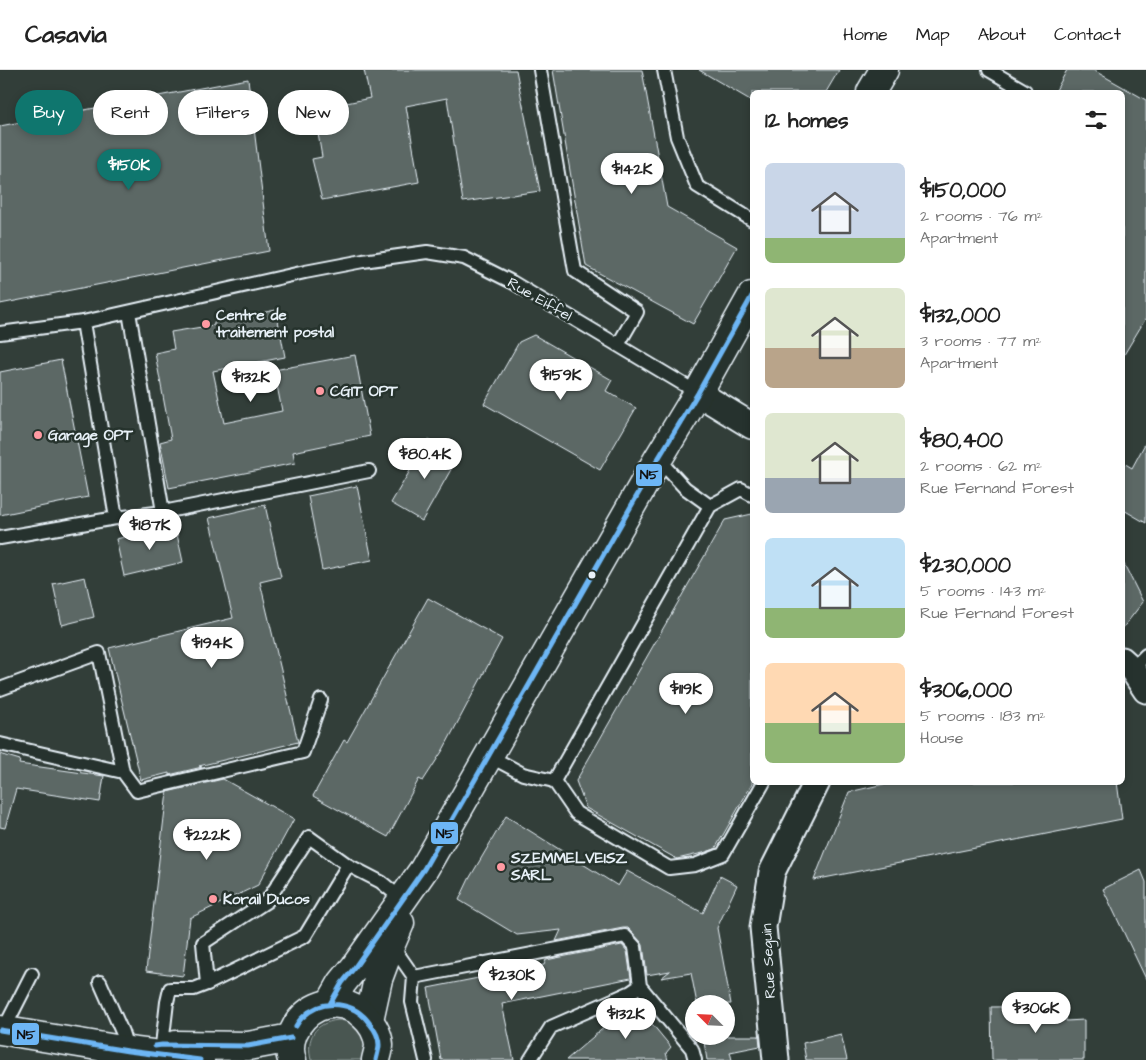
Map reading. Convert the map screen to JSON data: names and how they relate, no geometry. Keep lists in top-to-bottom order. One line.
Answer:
{"streets":{"street":["Rue Eiffel","Rue Seguin"]},"places":["Centre de traitement postal","CGIT OPT","Garage OPT","SZEMMELVEISZ SARL","Korail Ducos"],"lines":["transit line N5"],"north":"top left","page":{"header":"Casavia","nav":["Home","Map","About","Contact"],"chip":["Buy","Rent","Filters","New"],"heading":"12 homes","price":["$150K","$142K","$159K","$132K","$80.4K","$187K","$194K","$119K","$222K","$230K","$306K","$132K"],"list":[{"name":"$150,000","note":"2 rooms · 76 m² · Apartment"},{"name":"$132,000","note":"3 rooms · 77 m² · Apartment"},{"name":"$80,400","note":"2 rooms · 62 m² · Rue Fernand Forest"},{"name":"$230,000","note":"5 rooms · 143 m² · Rue Fernand Forest"},{"name":"$306,000","note":"5 rooms · 183 m² · House"}]}}
